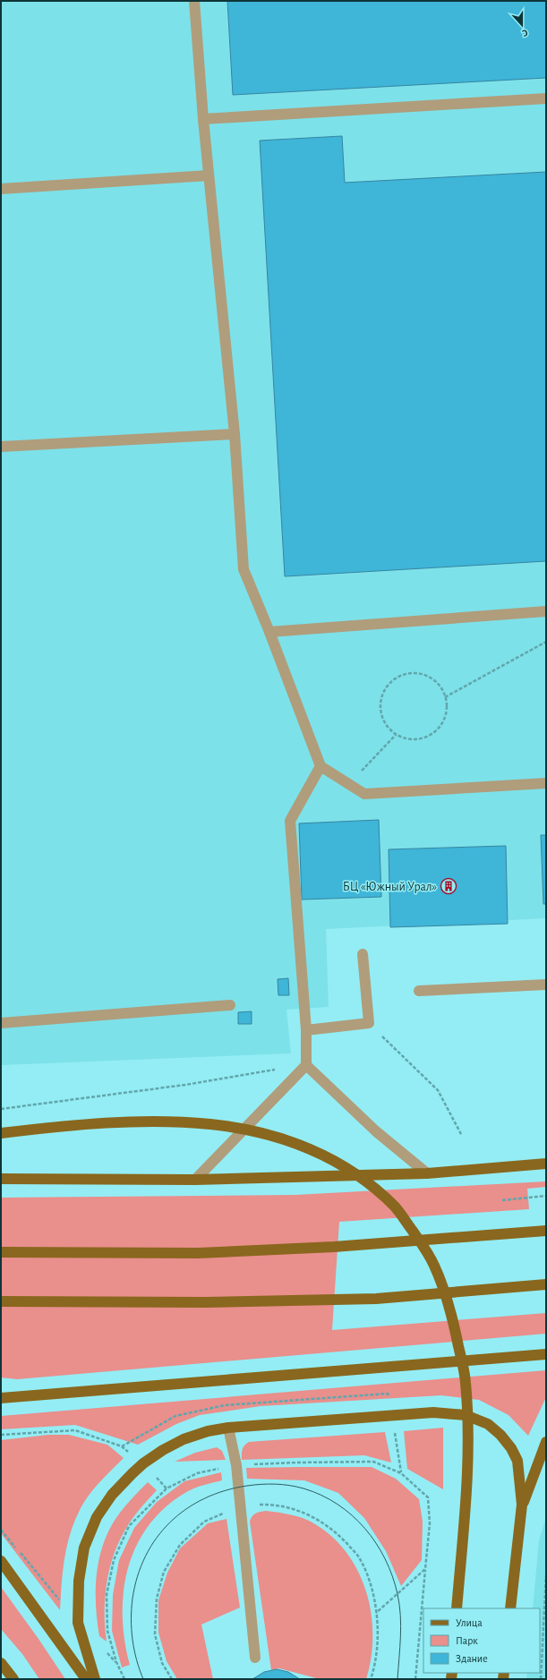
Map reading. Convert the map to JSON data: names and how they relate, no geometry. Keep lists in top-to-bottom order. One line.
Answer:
{"places":{"building":["БЦ «Южный Урал»"]},"legend":["Улица","Парк","Здание"],"north":"bottom"}
